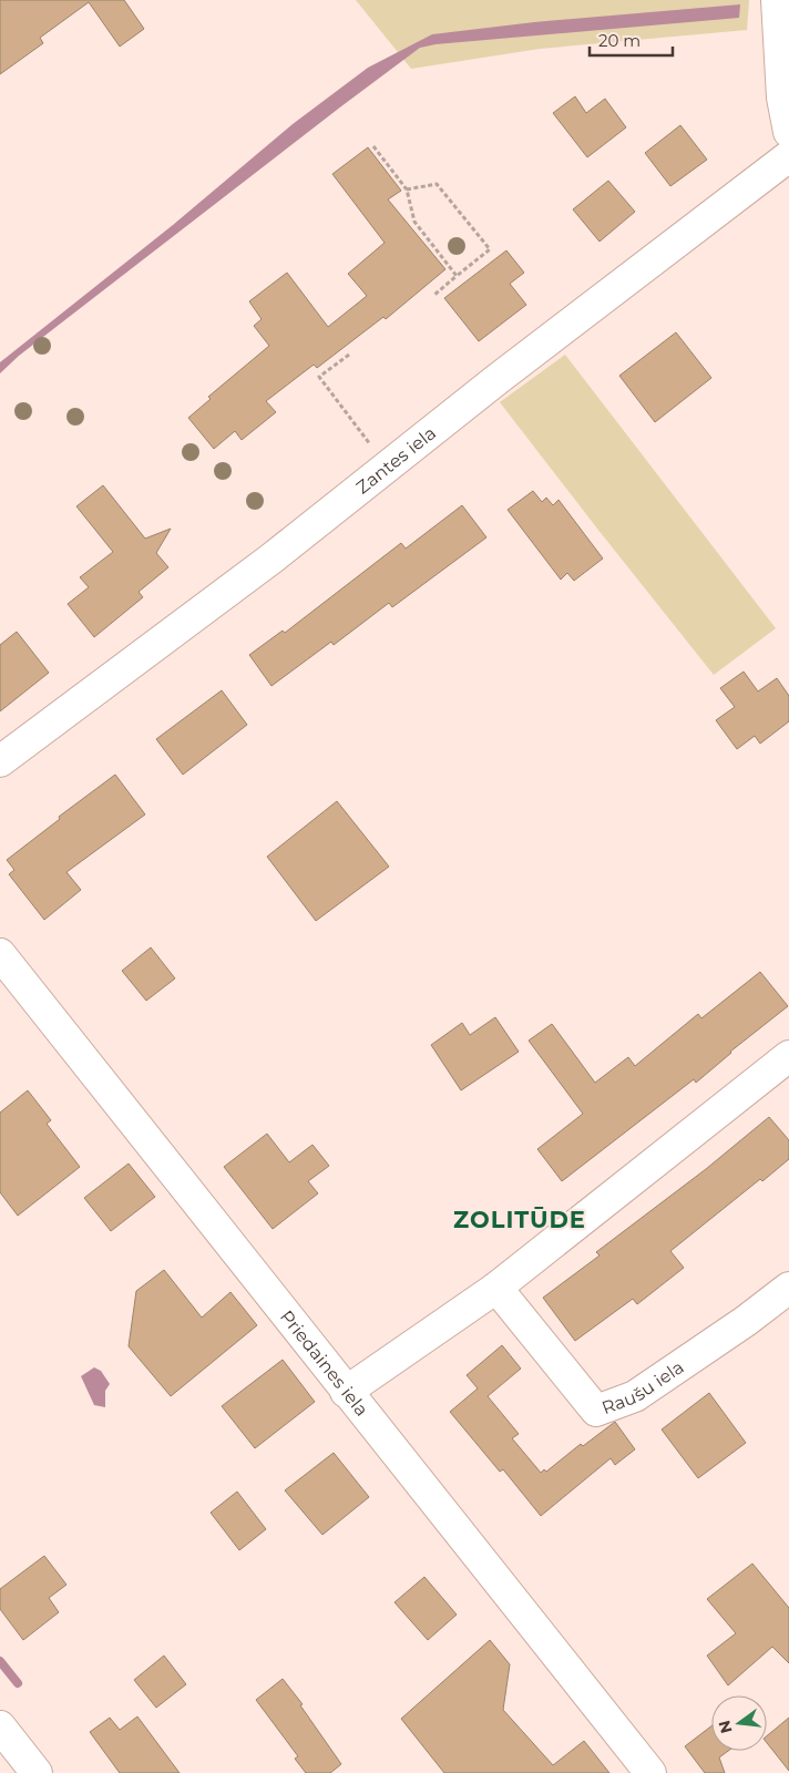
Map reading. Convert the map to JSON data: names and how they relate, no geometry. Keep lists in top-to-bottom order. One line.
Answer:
{"streets":{"street":["Zantes iela","Priedaines iela","Raušu iela"]},"districts":["ZOLITŪDE"],"scale_bar":"20 m","north":"left"}
